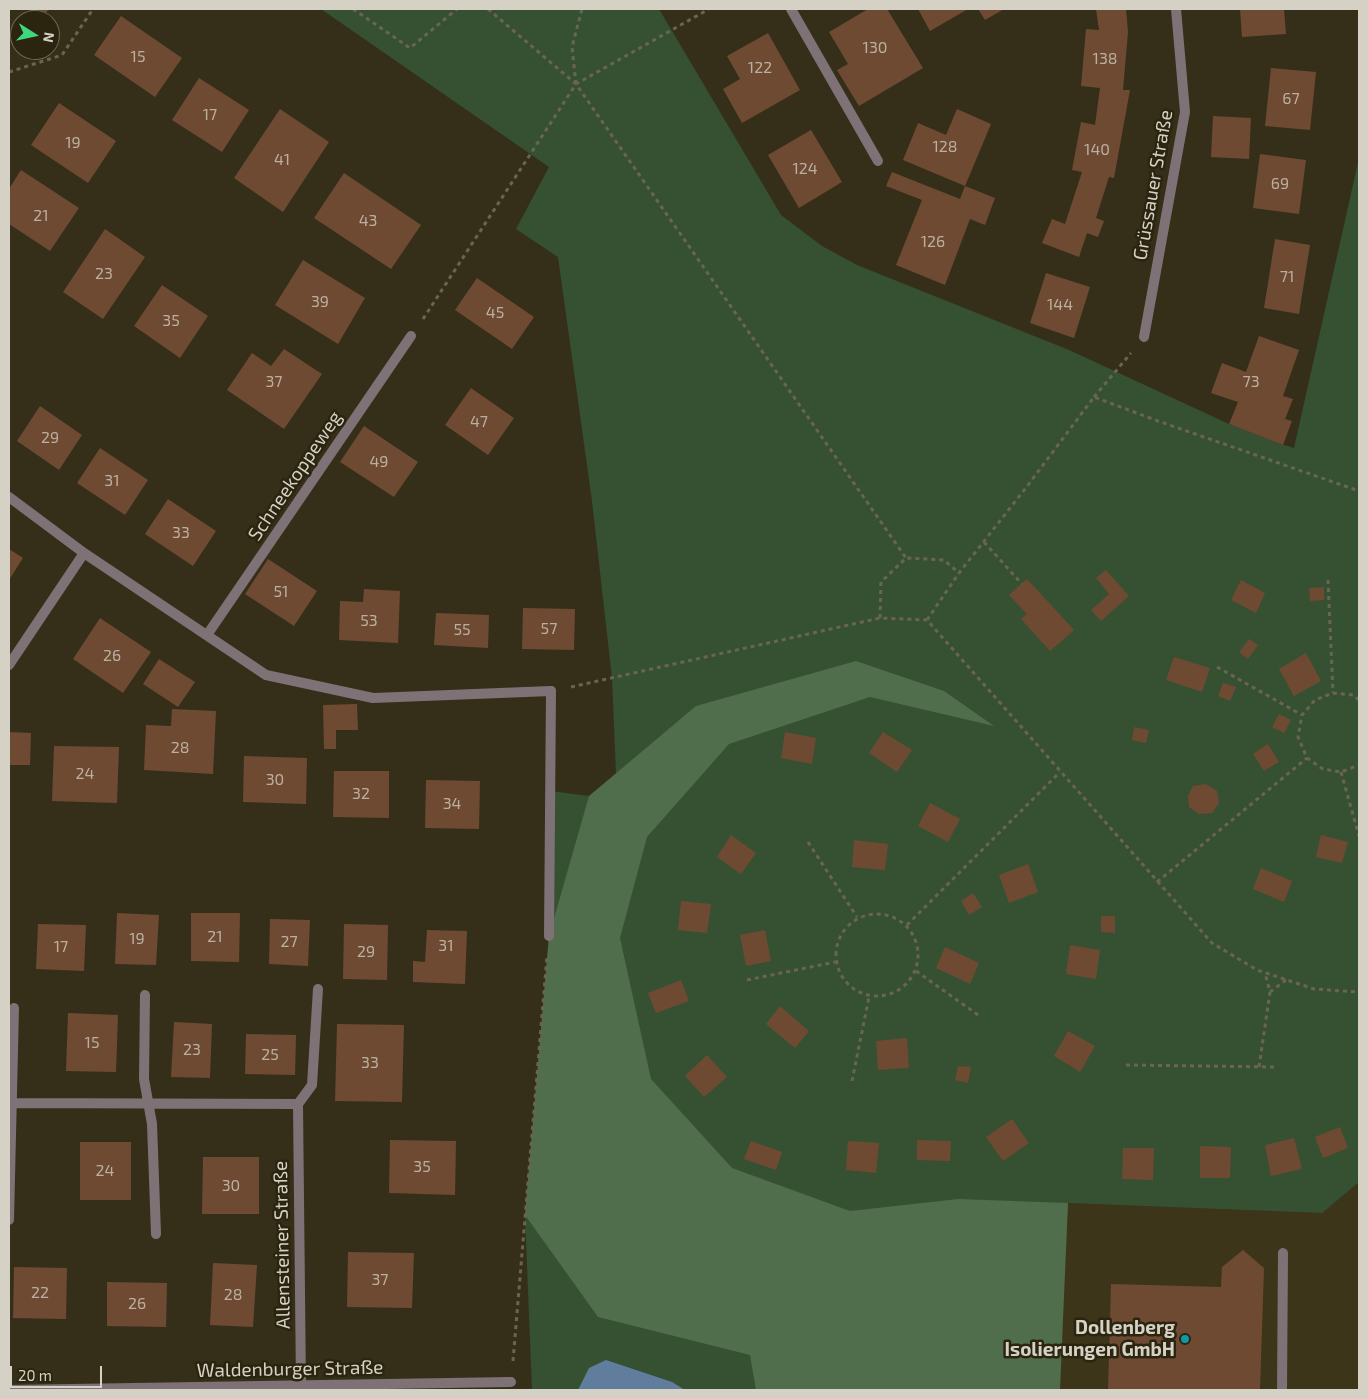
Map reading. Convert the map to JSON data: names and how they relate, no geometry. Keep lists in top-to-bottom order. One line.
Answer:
{"streets":{"street":["Grüssauer Straße","Schneekoppeweg","Allensteiner Straße","Waldenburger Straße"]},"crossings":[["Allensteiner Straße","Waldenburger Straße"]],"places":["Dollenberg Isolierungen GmbH"],"house_numbers":["130","15","138","122","67","17","19","128","140","41","124","69","21","43","126","23","71","39","144","45","35","37","73","47","29","49","31","33","51","53","57","55","26","28","24","30","32","34","21","19","27","31","17","29","15","23","25","33","35","24","30","37","22","28","26"],"scale_bar":"20 m","north":"right"}
